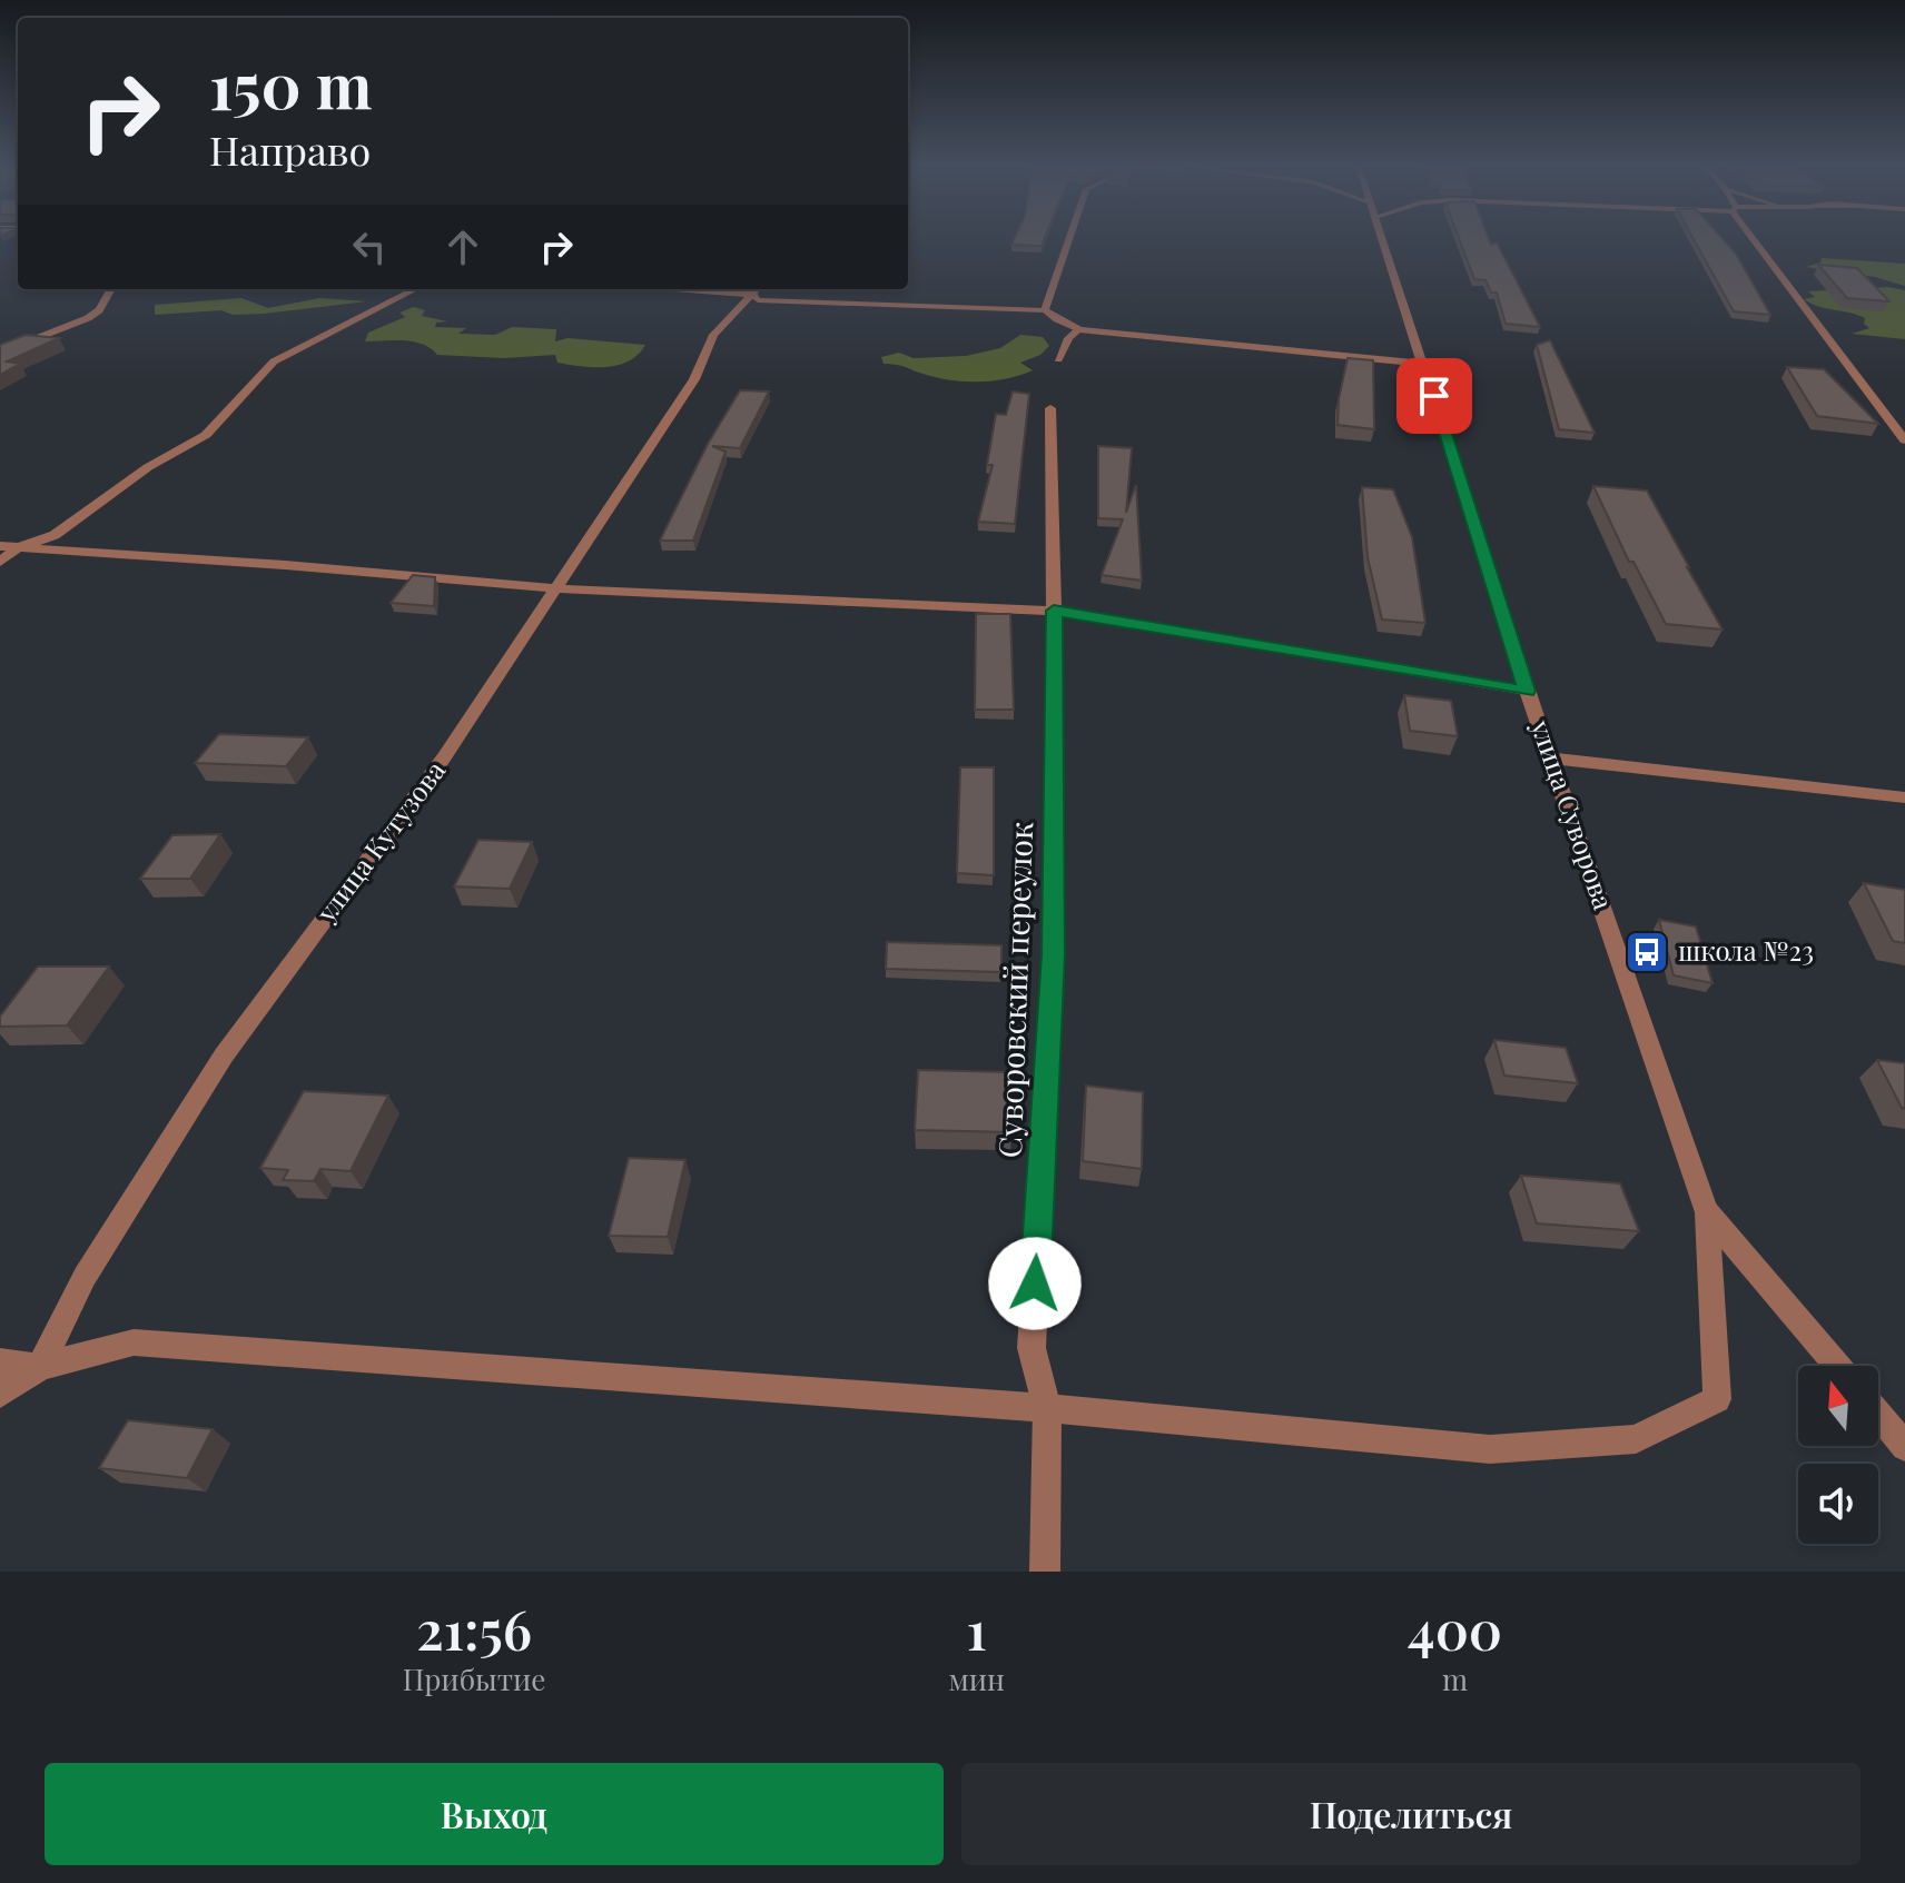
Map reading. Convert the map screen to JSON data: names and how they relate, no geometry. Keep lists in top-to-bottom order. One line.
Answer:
{"streets":{"street":["улица Суворова","улица Кутузова","Суворовский переулок"]},"crossings":[["улица Суворова","Суворовский переулок"]],"places":{"bus stop":["школа №23"]},"north":"top","page":{"turn":["150 m","Направо"],"eta":["21:56","Прибытие","1","мин","400","m"],"buttons":["Выход","Поделиться"]}}
